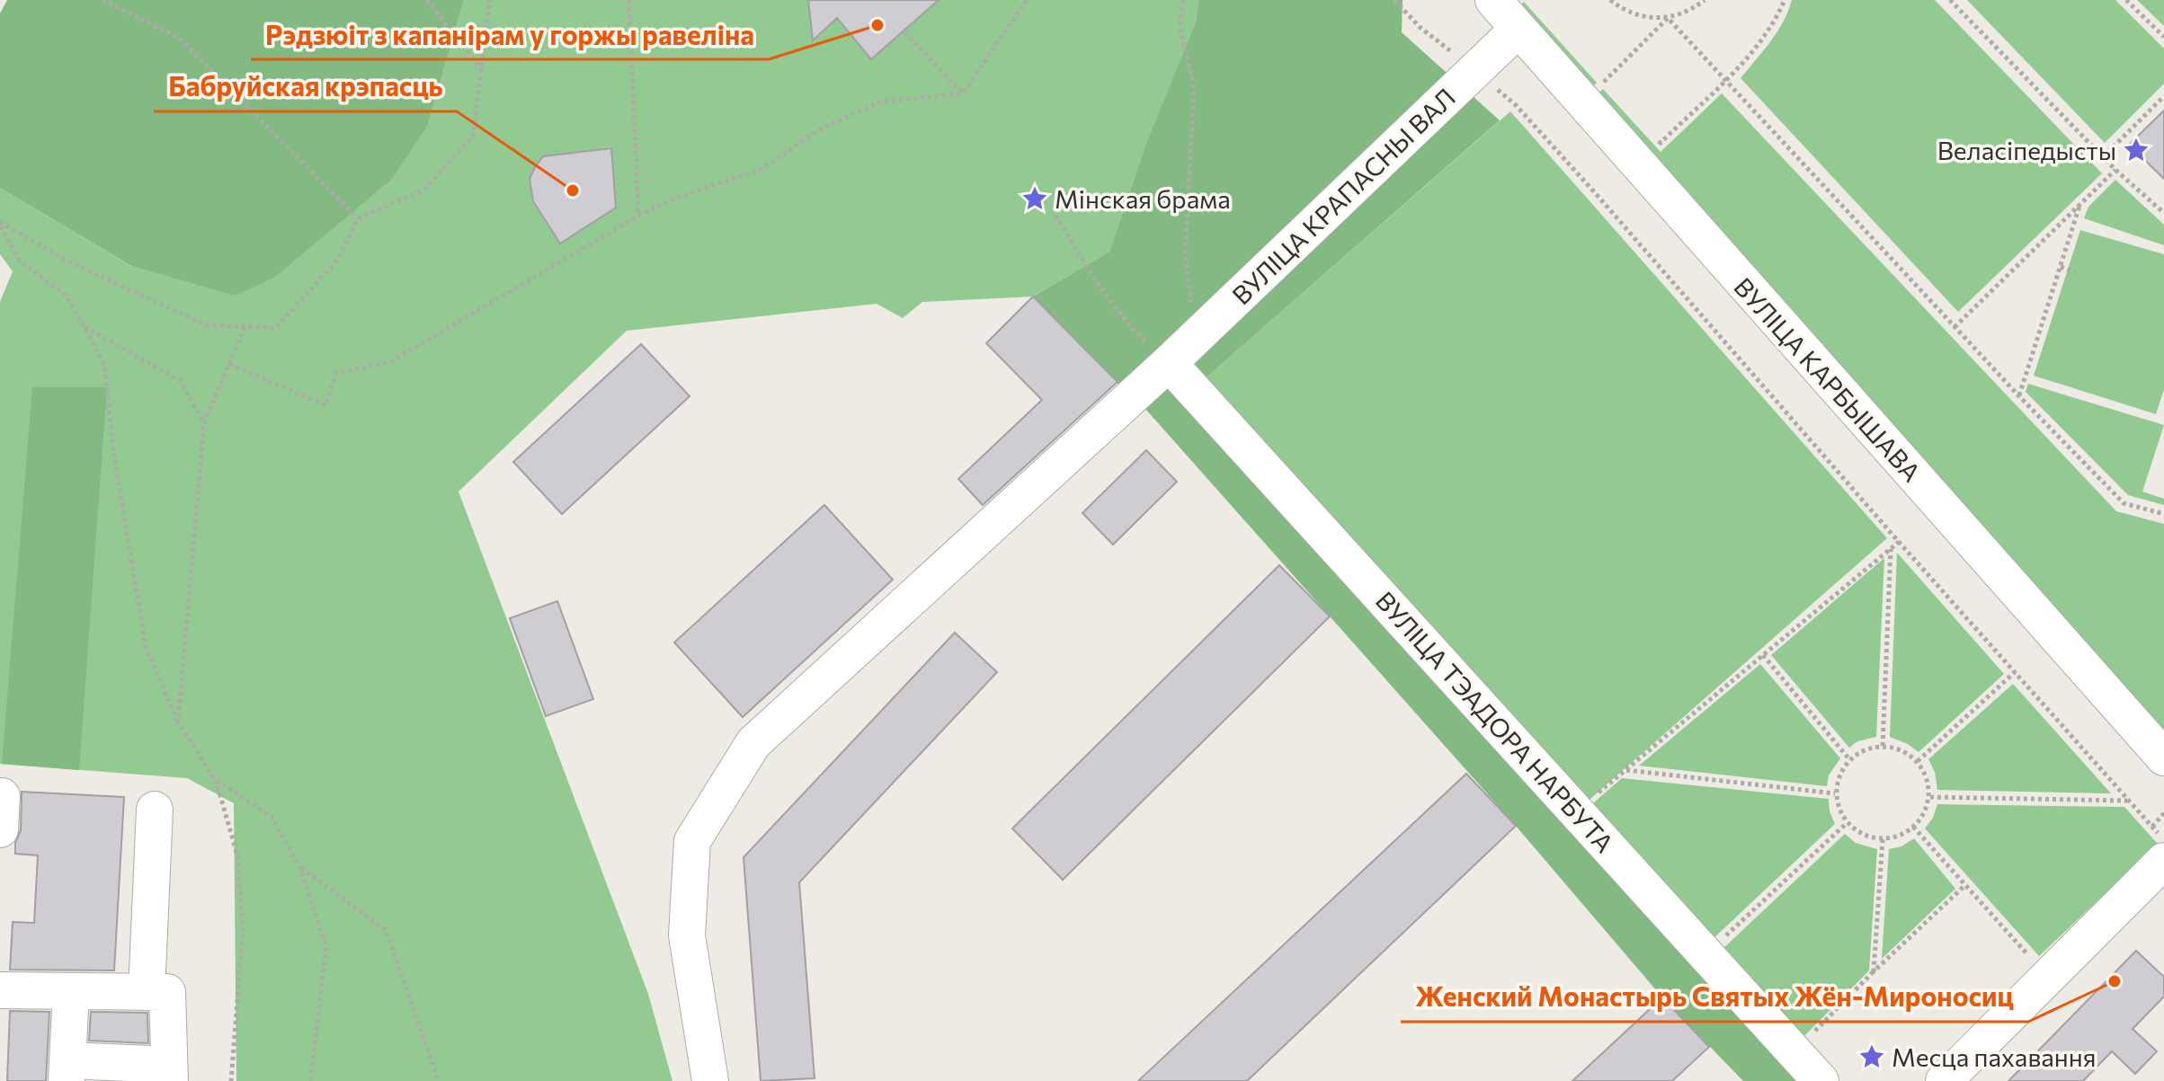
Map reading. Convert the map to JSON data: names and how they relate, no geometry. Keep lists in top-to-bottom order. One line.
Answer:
{"streets":{"street":["ВУЛІЦА КРАПАСНЫ ВАЛ","ВУЛІЦА КАРБЫШАВА","ВУЛІЦА ТЭАДОРА НАРБУТА"]},"crossings":[["ВУЛІЦА КРАПАСНЫ ВАЛ","ВУЛІЦА КАРБЫШАВА"],["ВУЛІЦА КРАПАСНЫ ВАЛ","ВУЛІЦА ТЭАДОРА НАРБУТА"]],"places":{"other":["Рэдзюіт з капанірам у горжы равеліна","Бабруйская крэпасць","Женский Монастырь Святых Жён-Мироносиц"],"place":["Веласіпедысты","Мінская брама","Месца пахавання"]}}
